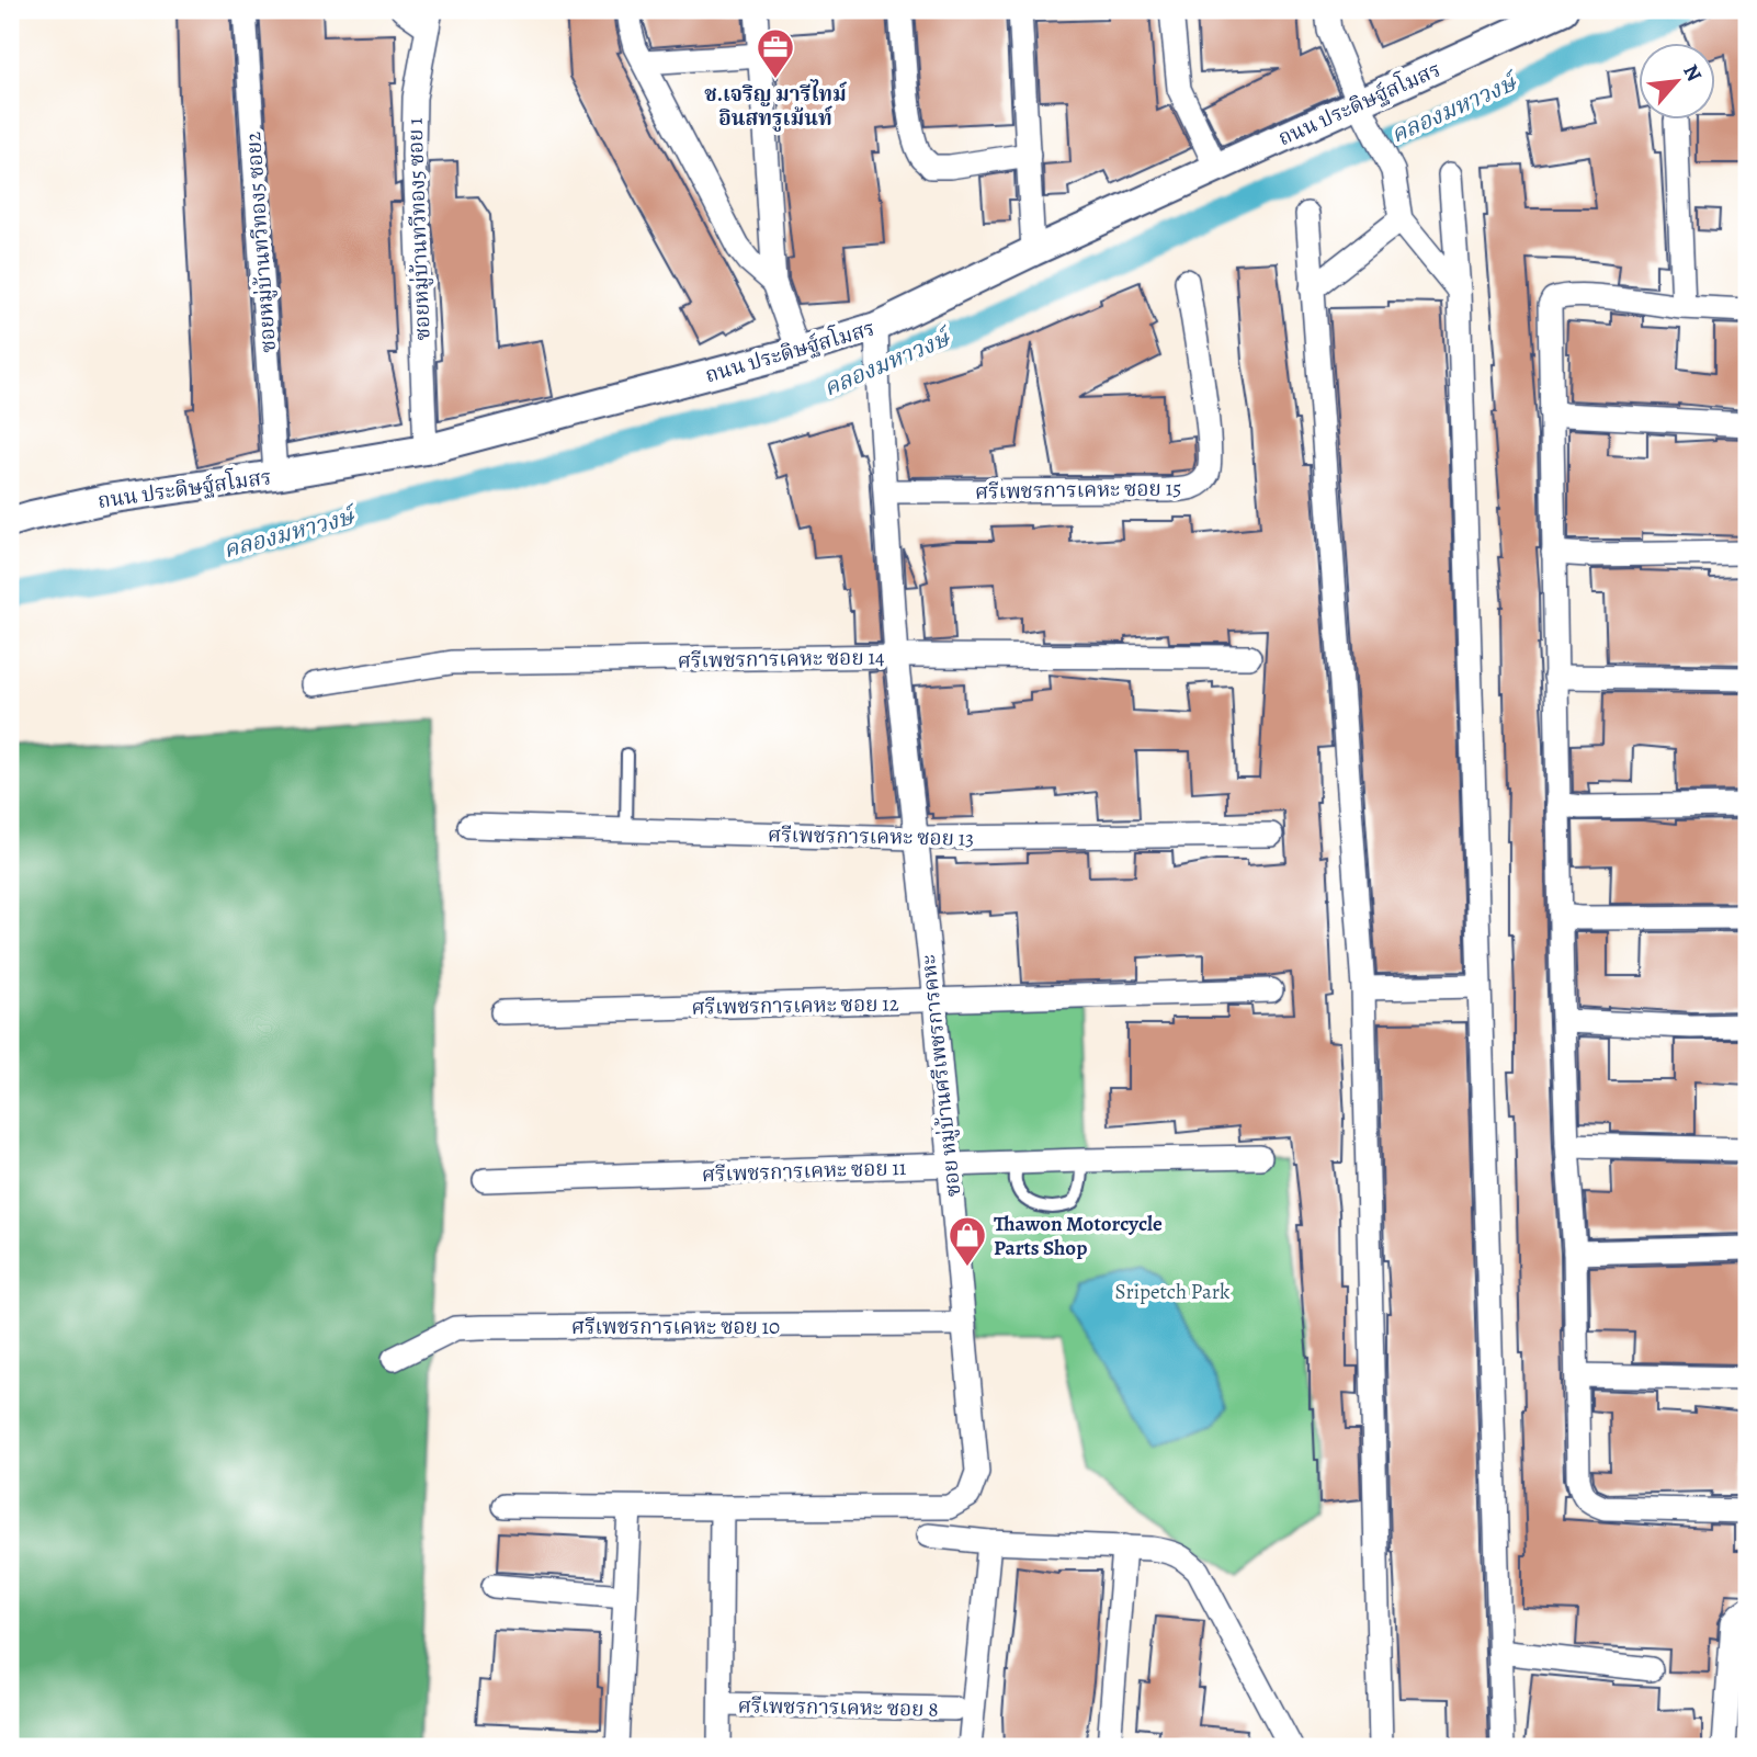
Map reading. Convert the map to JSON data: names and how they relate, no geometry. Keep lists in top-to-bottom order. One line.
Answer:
{"streets":{"street":["ถนน ประดิษฐ์สโมสร","ซอยหมู่บ้านทวีทอง5 ซอย 1","ซอยหมู่บ้านทวีทอง5 ซอย2","ศรีเพชรการเคหะ ซอย 15","ศรีเพชรการเคหะ ซอย 14","ศรีเพชรการเคหะ ซอย 13","ศรีเพชรการเคหะ ซอย 12","ซอย หมู่บ้านศรีเพชรการคหะ","ศรีเพชรการเคหะ ซอย 11","ศรีเพชรการเคหะ ซอย 10","ศรีเพชรการเคหะ ซอย 8"]},"crossings":[["ถนน ประดิษฐ์สโมสร","ซอยหมู่บ้านทวีทอง5 ซอย 1"],["ถนน ประดิษฐ์สโมสร","ซอยหมู่บ้านทวีทอง5 ซอย2"],["ถนน ประดิษฐ์สโมสร","ซอย หมู่บ้านศรีเพชรการคหะ"],["ศรีเพชรการเคหะ ซอย 15","ซอย หมู่บ้านศรีเพชรการคหะ"],["ศรีเพชรการเคหะ ซอย 14","ซอย หมู่บ้านศรีเพชรการคหะ"],["ศรีเพชรการเคหะ ซอย 13","ซอย หมู่บ้านศรีเพชรการคหะ"],["ศรีเพชรการเคหะ ซอย 12","ซอย หมู่บ้านศรีเพชรการคหะ"],["ซอย หมู่บ้านศรีเพชรการคหะ","ศรีเพชรการเคหะ ซอย 11"],["ซอย หมู่บ้านศรีเพชรการคหะ","ศรีเพชรการเคหะ ซอย 10"]],"water":["คลองมหาวงษ์"],"parks":["Sripetch Park"],"places":{"office":["ช.เจริญ มารีไทม์ อินสทรูเม้นท์"],"shop":["Thawon Motorcycle Parts Shop"]},"north":"top right"}
